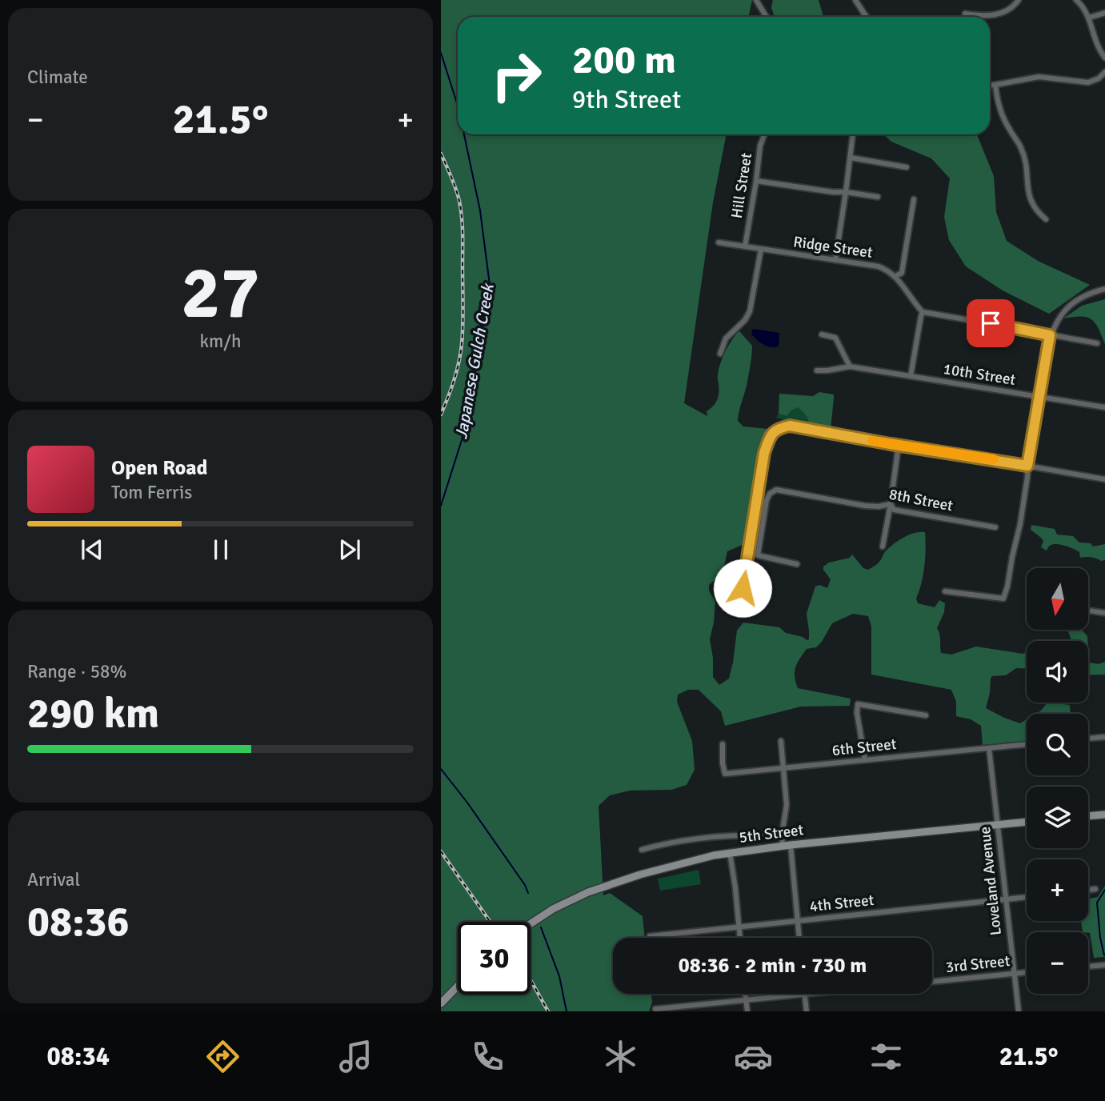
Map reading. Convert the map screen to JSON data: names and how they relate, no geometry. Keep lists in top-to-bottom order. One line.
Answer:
{"streets":{"main road":["5th Street"],"street":["Hill Street","Ridge Street","10th Street","8th Street","6th Street","Loveland Avenue","4th Street","3rd Street"]},"crossings":[["Hill Street","Ridge Street"],["6th Street","Loveland Avenue"],["5th Street","Loveland Avenue"],["Loveland Avenue","4th Street"],["Loveland Avenue","3rd Street"]],"water":["Japanese Gulch Creek"],"north":"bottom","page":{"tile":["Climate",["27","km/h"],["Range · 58%","290 km"],["Arrival","08:36"]],"turn":["200 m","9th Street"],"heat":["−","21.5°","+"],"song":["Open Road","Tom Ferris"],"map_buttons":["+","−"],"limit":"30","trip":"08:36 · 2 min · 730 m","tabs":["08:34","21.5°"]}}
